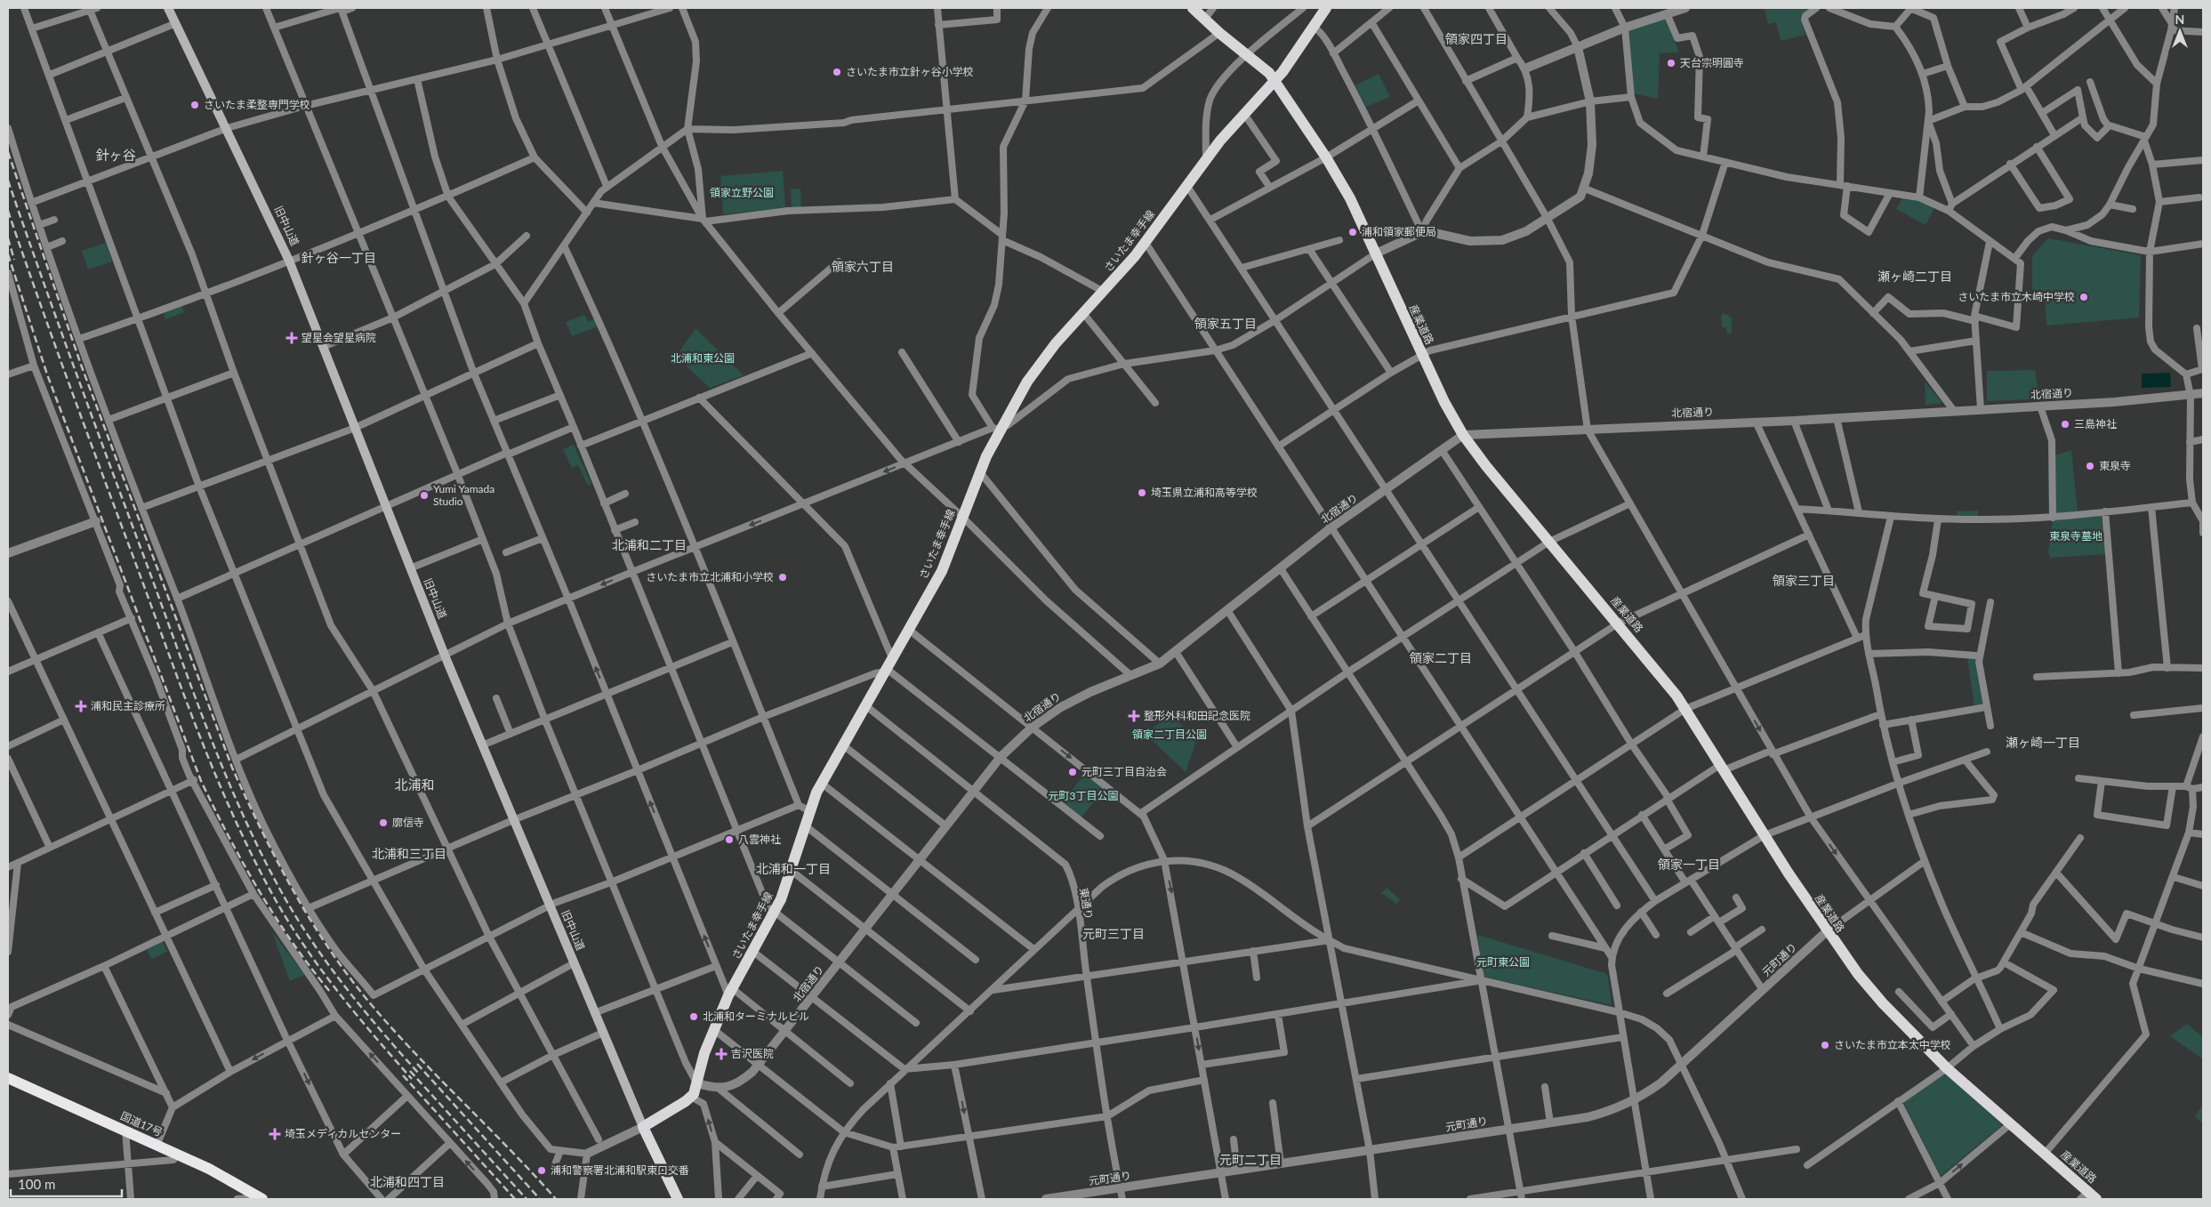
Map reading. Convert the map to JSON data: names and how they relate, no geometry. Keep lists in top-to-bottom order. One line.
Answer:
{"streets":{"highway":["国道17号"],"main road":["旧中山道","さいたま幸手線","産業道路"],"street":["北宿通り","東通り","元町通り"]},"crossings":[["さいたま幸手線","産業道路"],["さいたま幸手線","北宿通り"],["さいたま幸手線","東通り"],["産業道路","北宿通り"],["産業道路","元町通り"],["北宿通り","東通り"],["東通り","元町通り"]],"districts":["領家四丁目","針ヶ谷","針ヶ谷一丁目","領家六丁目","瀬ヶ崎二丁目","領家五丁目","北浦和二丁目","領家三丁目","領家二丁目","瀬ヶ崎一丁目","北浦和","北浦和三丁目","領家一丁目","北浦和一丁目","元町三丁目","元町二丁目","北浦和四丁目"],"parks":["領家立野公園","北浦和東公園","東泉寺墓地","領家二丁目公園","元町3丁目公園","元町東公園"],"places":{"other":["天台宗明圓寺","さいたま市立針ヶ谷小学校","さいたま柔整専門学校","浦和領家郵便局","さいたま市立木崎中学校","三島神社","東泉寺","埼玉県立浦和高等学校","Yumi Yamada Studio","さいたま市立北浦和小学校","元町三丁目自治会","廓信寺","八雲神社","北浦和ターミナルビル","さいたま市立本太中学校","浦和警察署北浦和駅東口交番"],"health":["望星会望星病院","浦和民主診療所","整形外科和田記念医院","吉沢医院","埼玉メディカルセンター"]},"scale_bar":"100 m","north":"top"}
